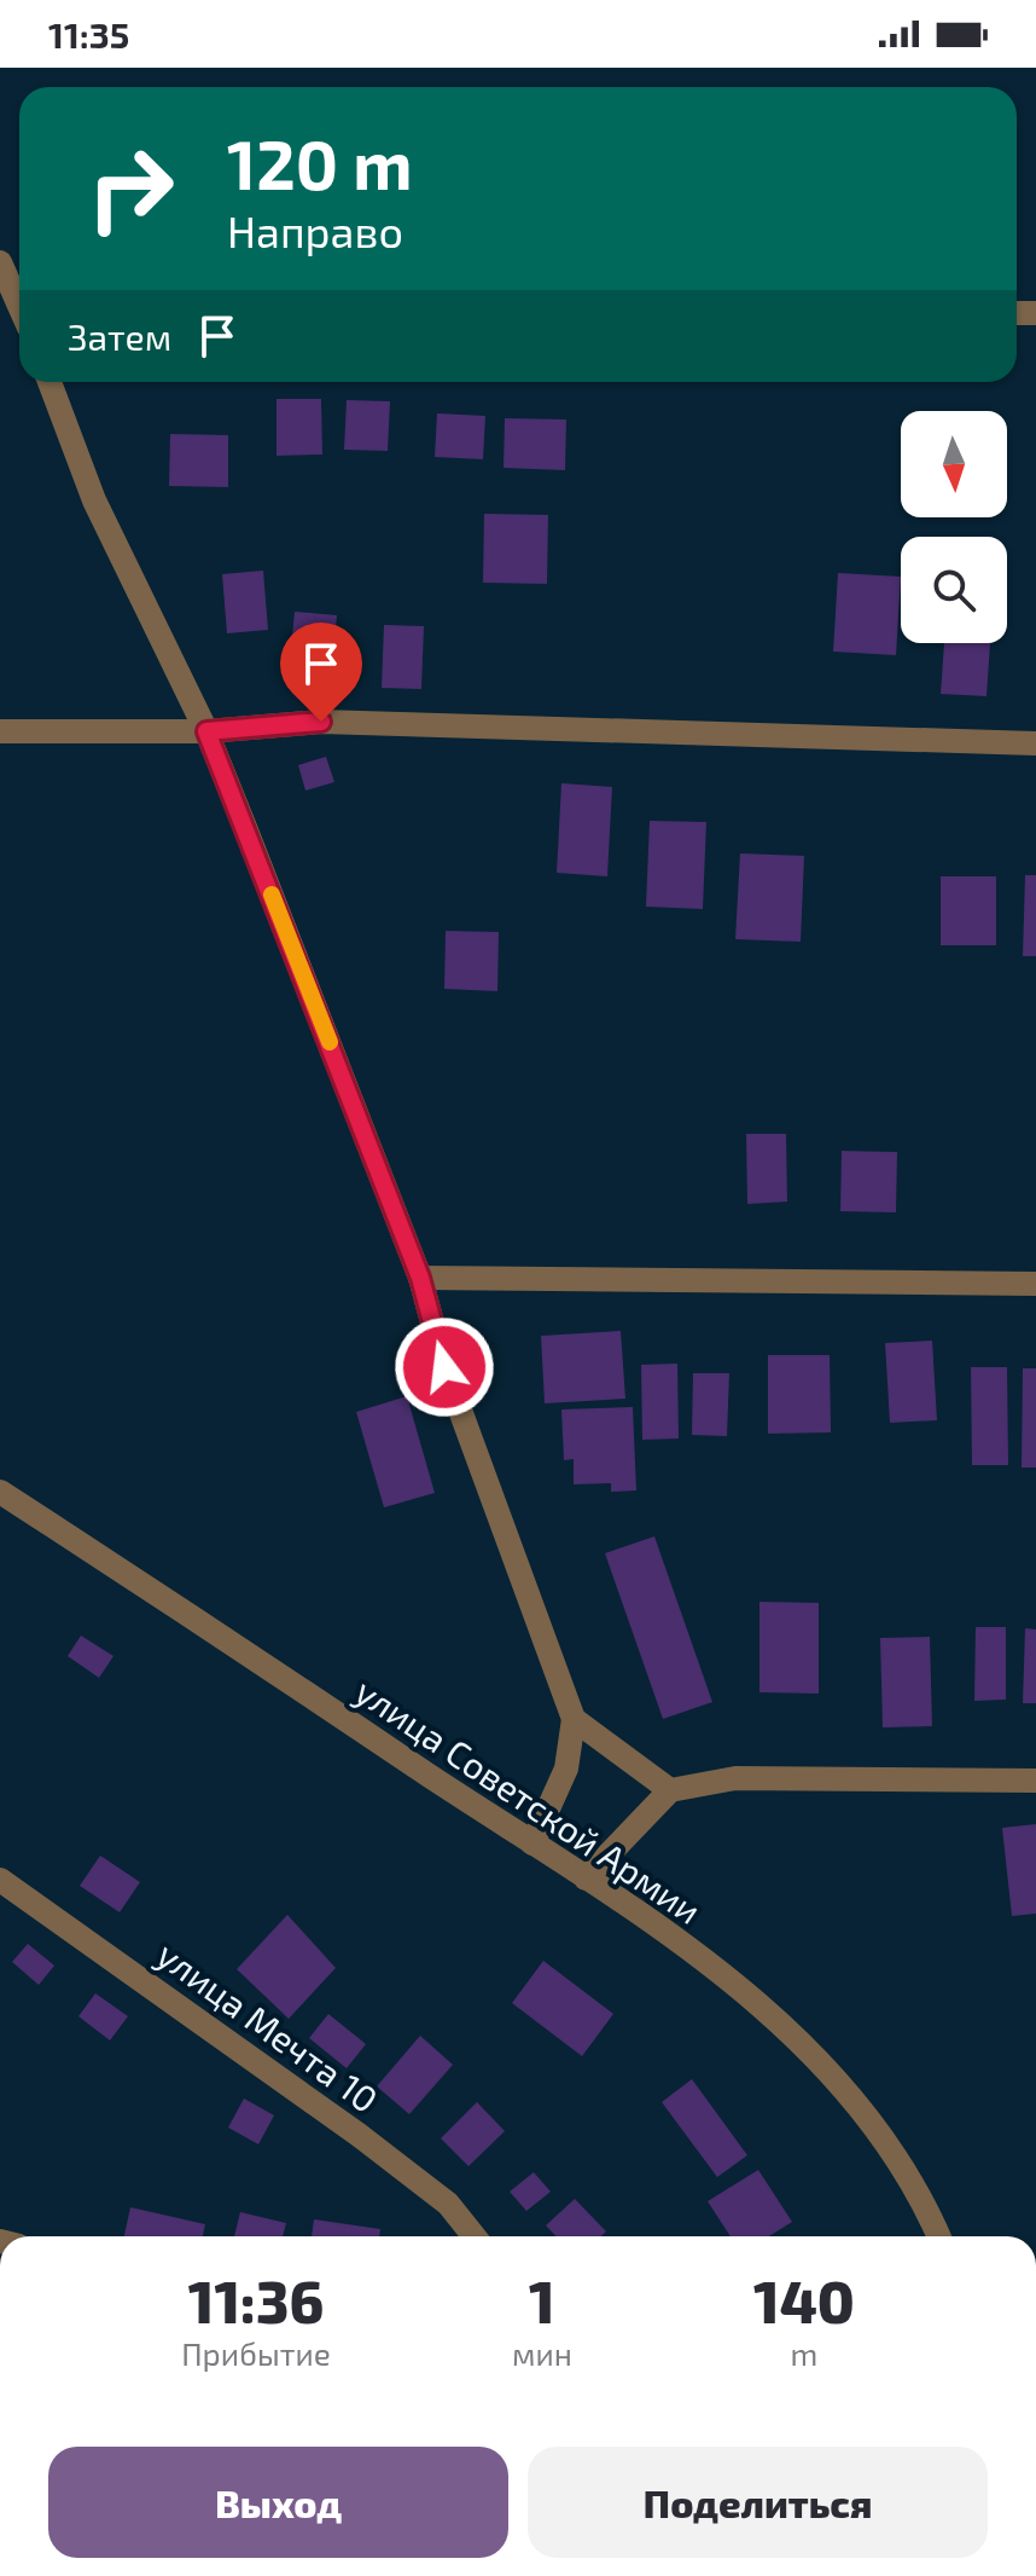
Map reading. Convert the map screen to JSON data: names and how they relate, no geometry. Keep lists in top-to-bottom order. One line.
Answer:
{"streets":{"street":["улица Советской Армии","улица Мечта 10"]},"north":"bottom","page":{"status":"11:35","turn":["120 m","Направо"],"then":"Затем","eta":["11:36","Прибытие","1","мин","140","m"],"buttons":["Выход","Поделиться"]}}
